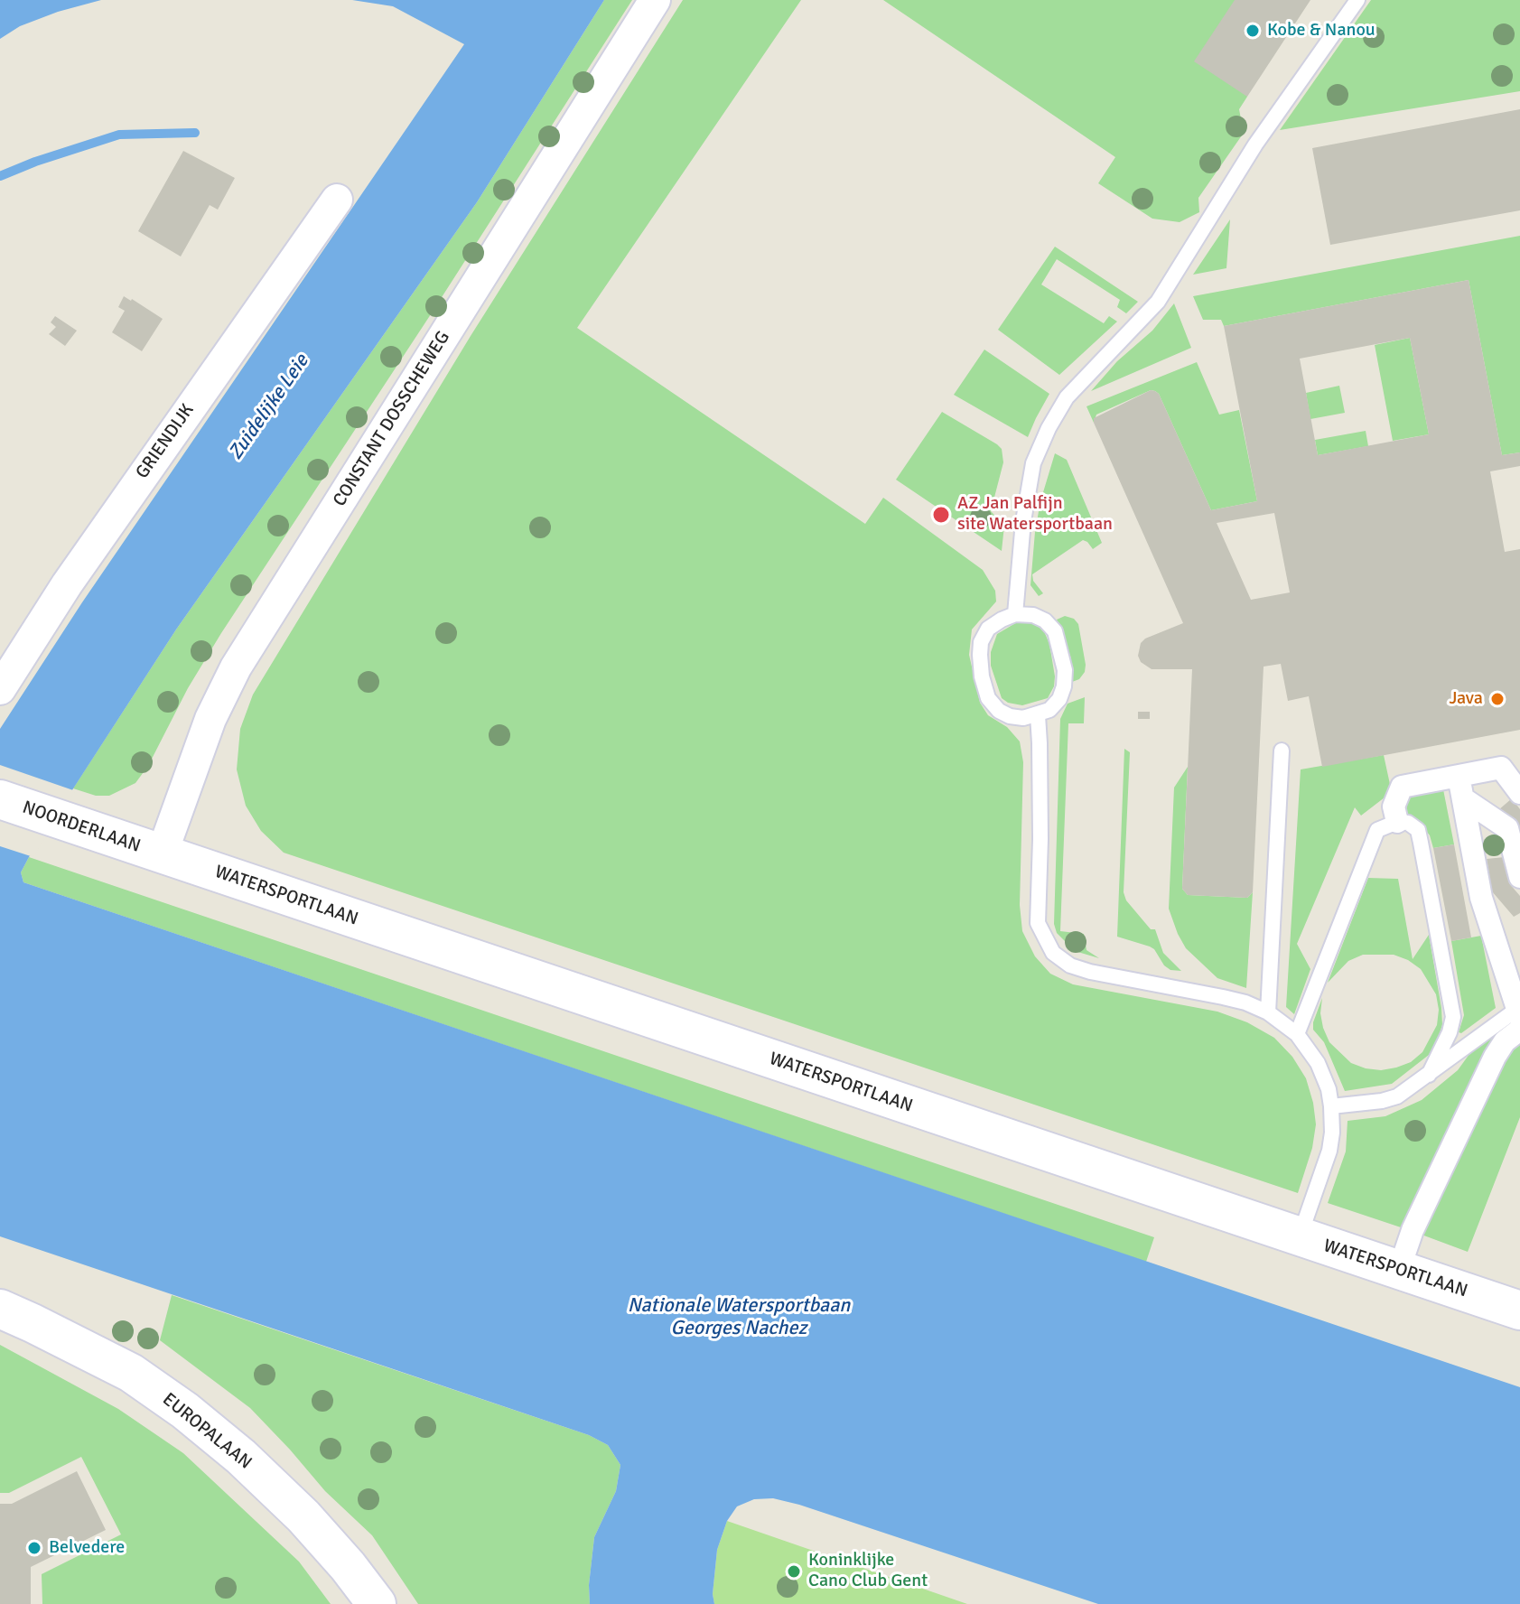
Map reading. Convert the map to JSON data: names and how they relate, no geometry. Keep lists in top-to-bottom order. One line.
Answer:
{"streets":{"street":["CONSTANT DOSSCHEWEG","GRIENDIJK","NOORDERLAAN","WATERSPORTLAAN","EUROPALAAN"]},"crossings":[["CONSTANT DOSSCHEWEG","NOORDERLAAN"],["CONSTANT DOSSCHEWEG","WATERSPORTLAAN"],["NOORDERLAAN","WATERSPORTLAAN"]],"water":["Zuidelijke Leie","Nationale Watersportbaan Georges Nachez"],"places":["Kobe & Nanou","AZ Jan Palfijn site Watersportbaan","Java","Belvedere","Koninklijke Cano Club Gent"]}
